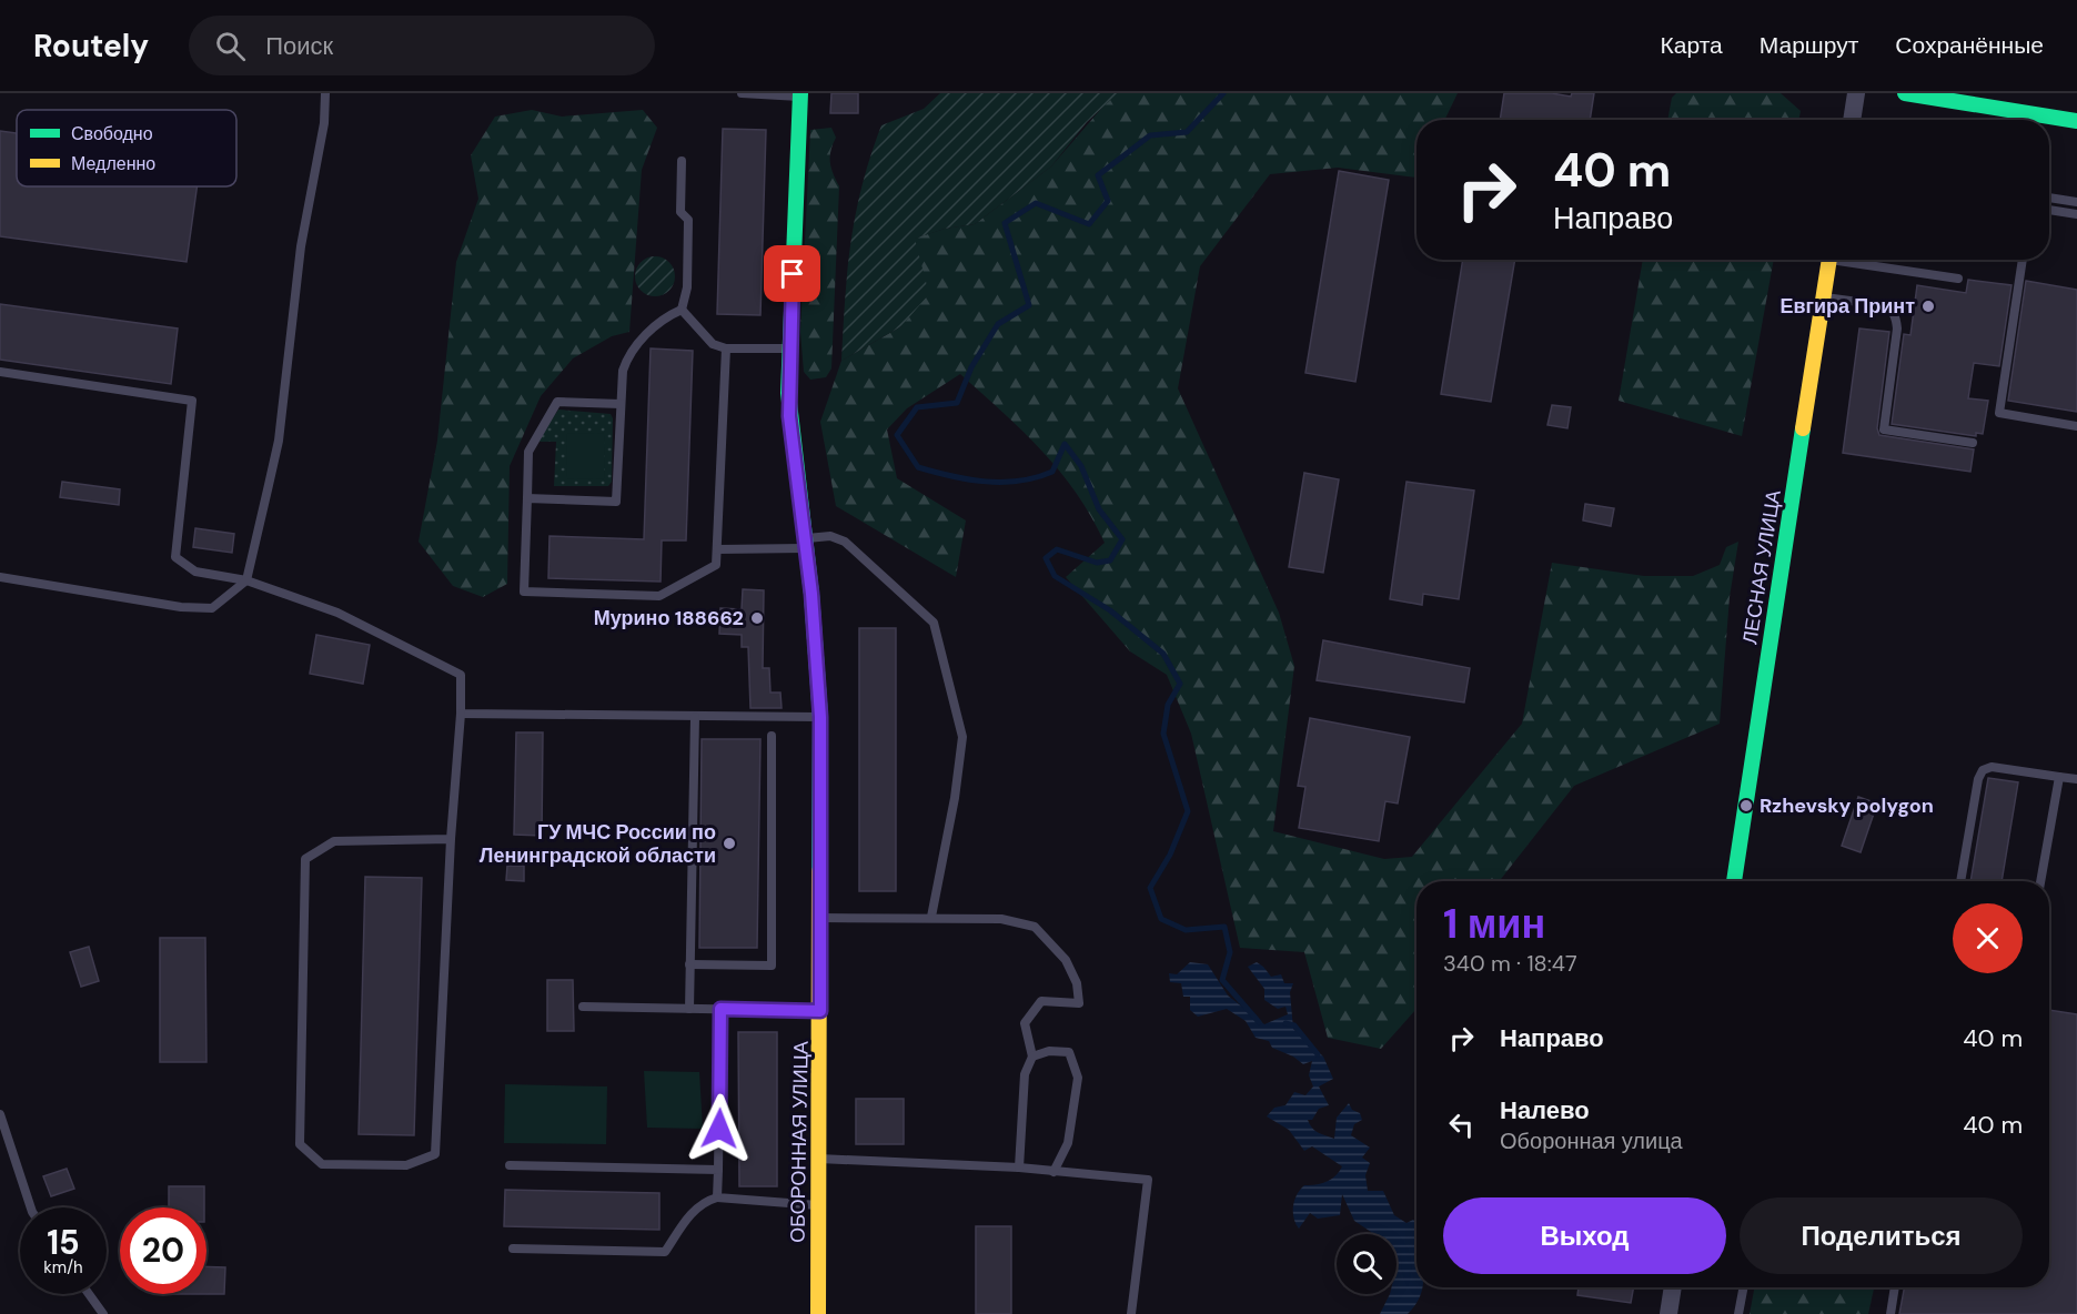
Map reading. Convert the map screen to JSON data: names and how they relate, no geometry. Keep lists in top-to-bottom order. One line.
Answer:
{"streets":{"street":["ЛЕСНАЯ УЛИЦА","ОБОРОННАЯ УЛИЦА"]},"places":["Евгира Принт","Мурино 188662","Rzhevsky polygon","ГУ МЧС России по Ленинградской области"],"legend":["Свободно","Медленно"],"page":{"header":"Routely","search":"Поиск","nav":["Карта","Маршрут","Сохранённые"],"turn":["40 m","Направо"],"heading":["1 мин","340 m · 18:47"],"list":[{"name":"Направо","value":"40 m"},{"name":"Налево","note":"Оборонная улица","value":"40 m"}],"buttons":["Выход","Поделиться"],"speed":"15 km/h","limit":"20"}}
